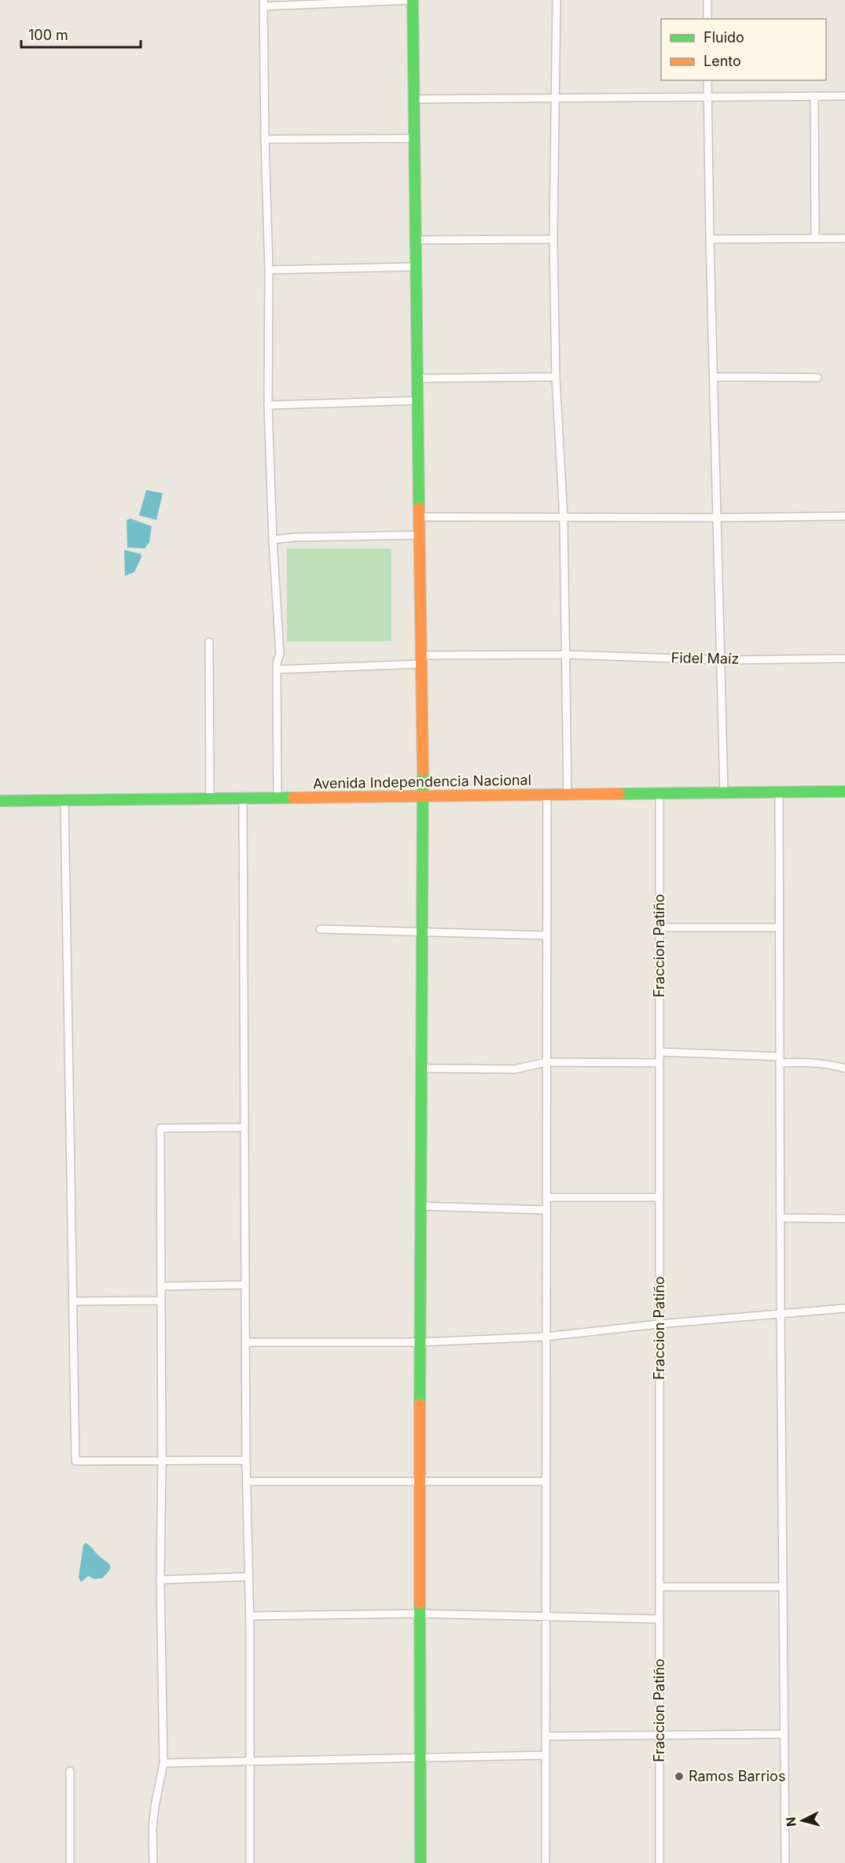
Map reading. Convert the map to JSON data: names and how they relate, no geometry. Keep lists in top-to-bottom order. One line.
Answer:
{"streets":{"street":["Fidel Maíz","Avenida Independencia Nacional","Fraccion Patiño"]},"crossings":[["Avenida Independencia Nacional","Fraccion Patiño"]],"places":["Ramos Barrios"],"legend":["Fluido","Lento"],"scale_bar":"100 m","north":"left"}
